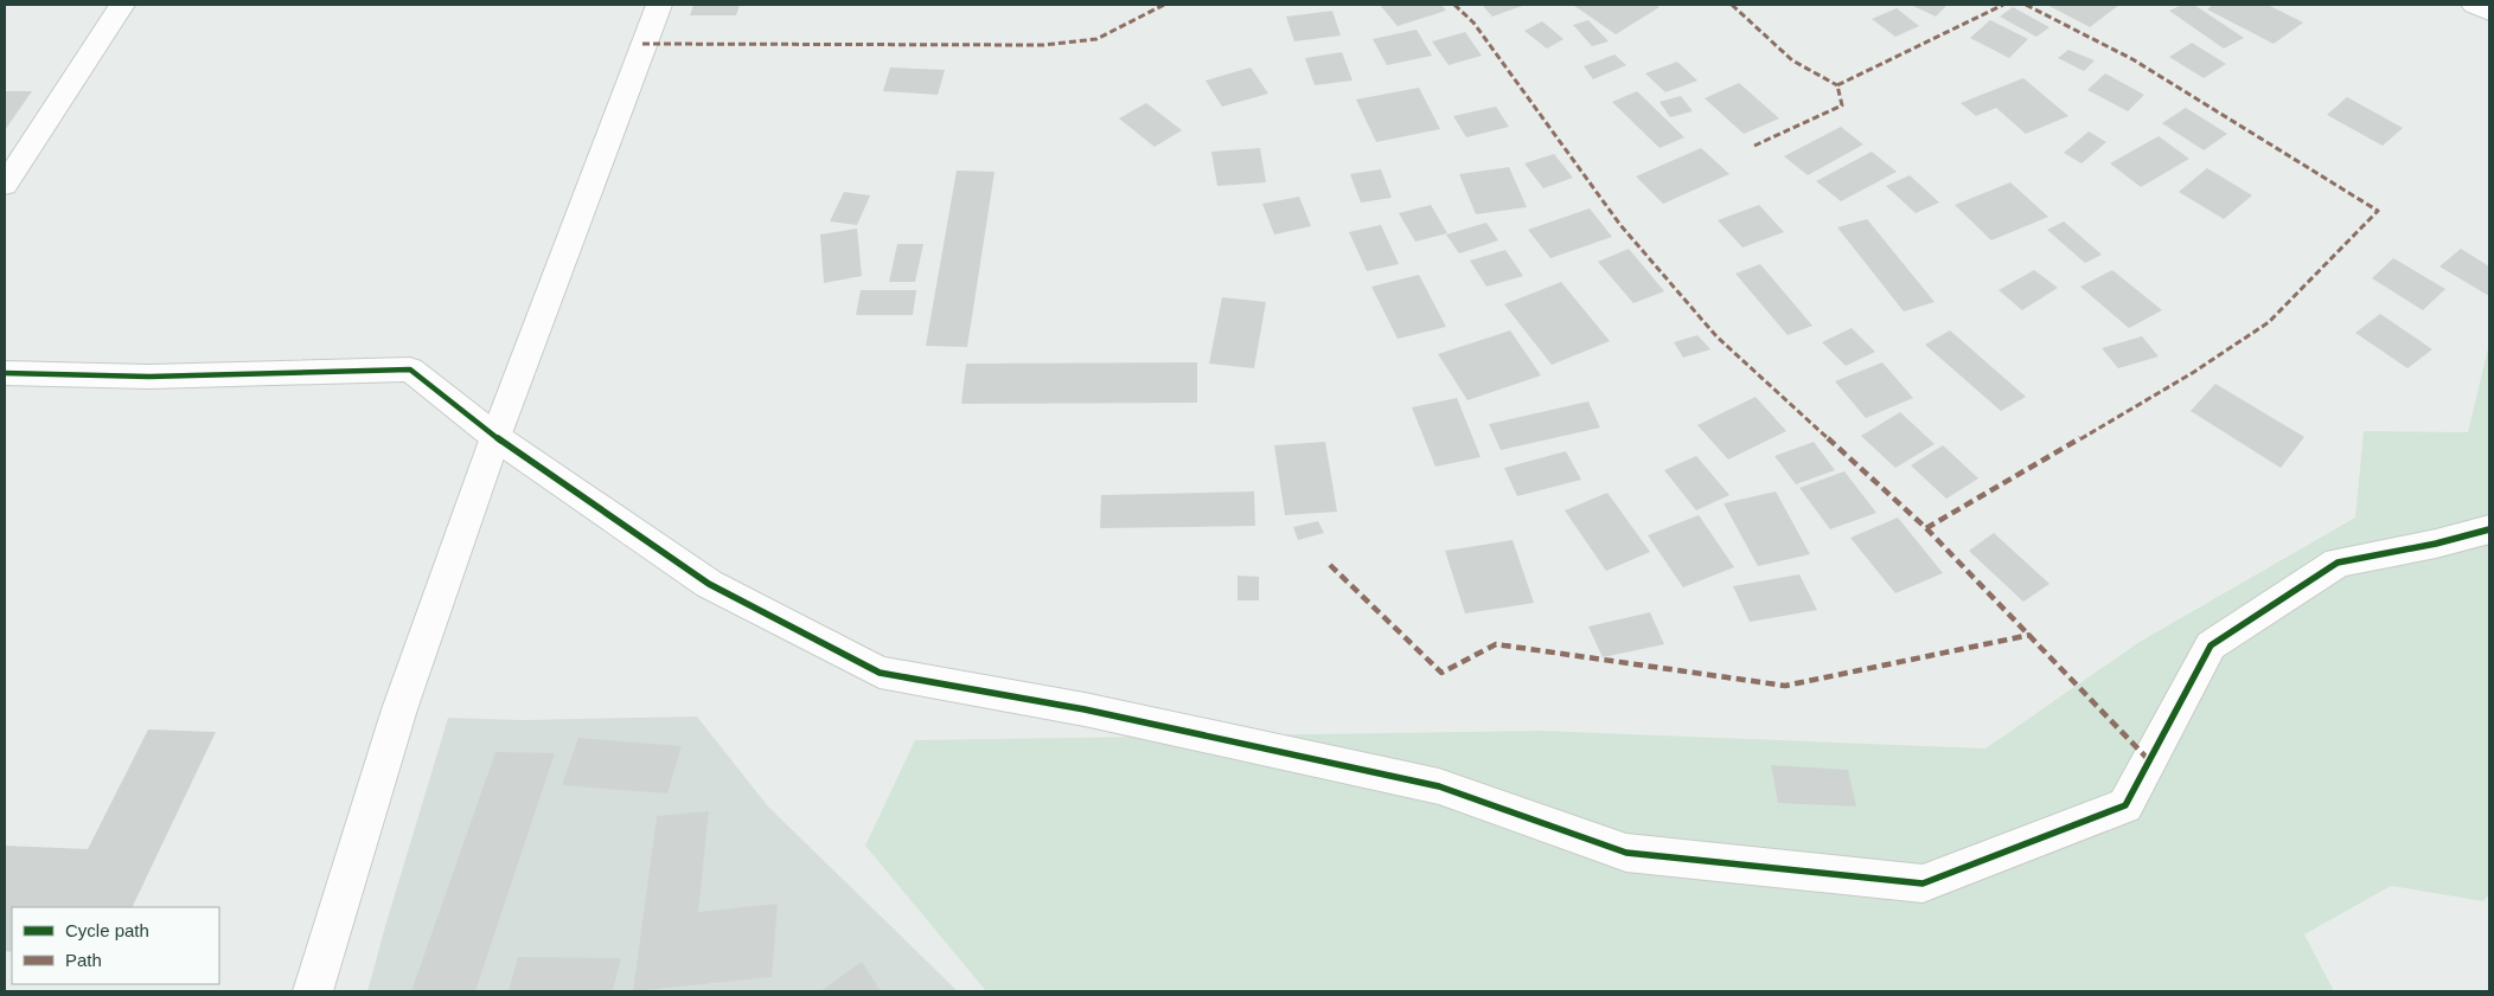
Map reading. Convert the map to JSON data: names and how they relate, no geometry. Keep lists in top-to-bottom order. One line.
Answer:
{"legend":["Cycle path","Path"]}
